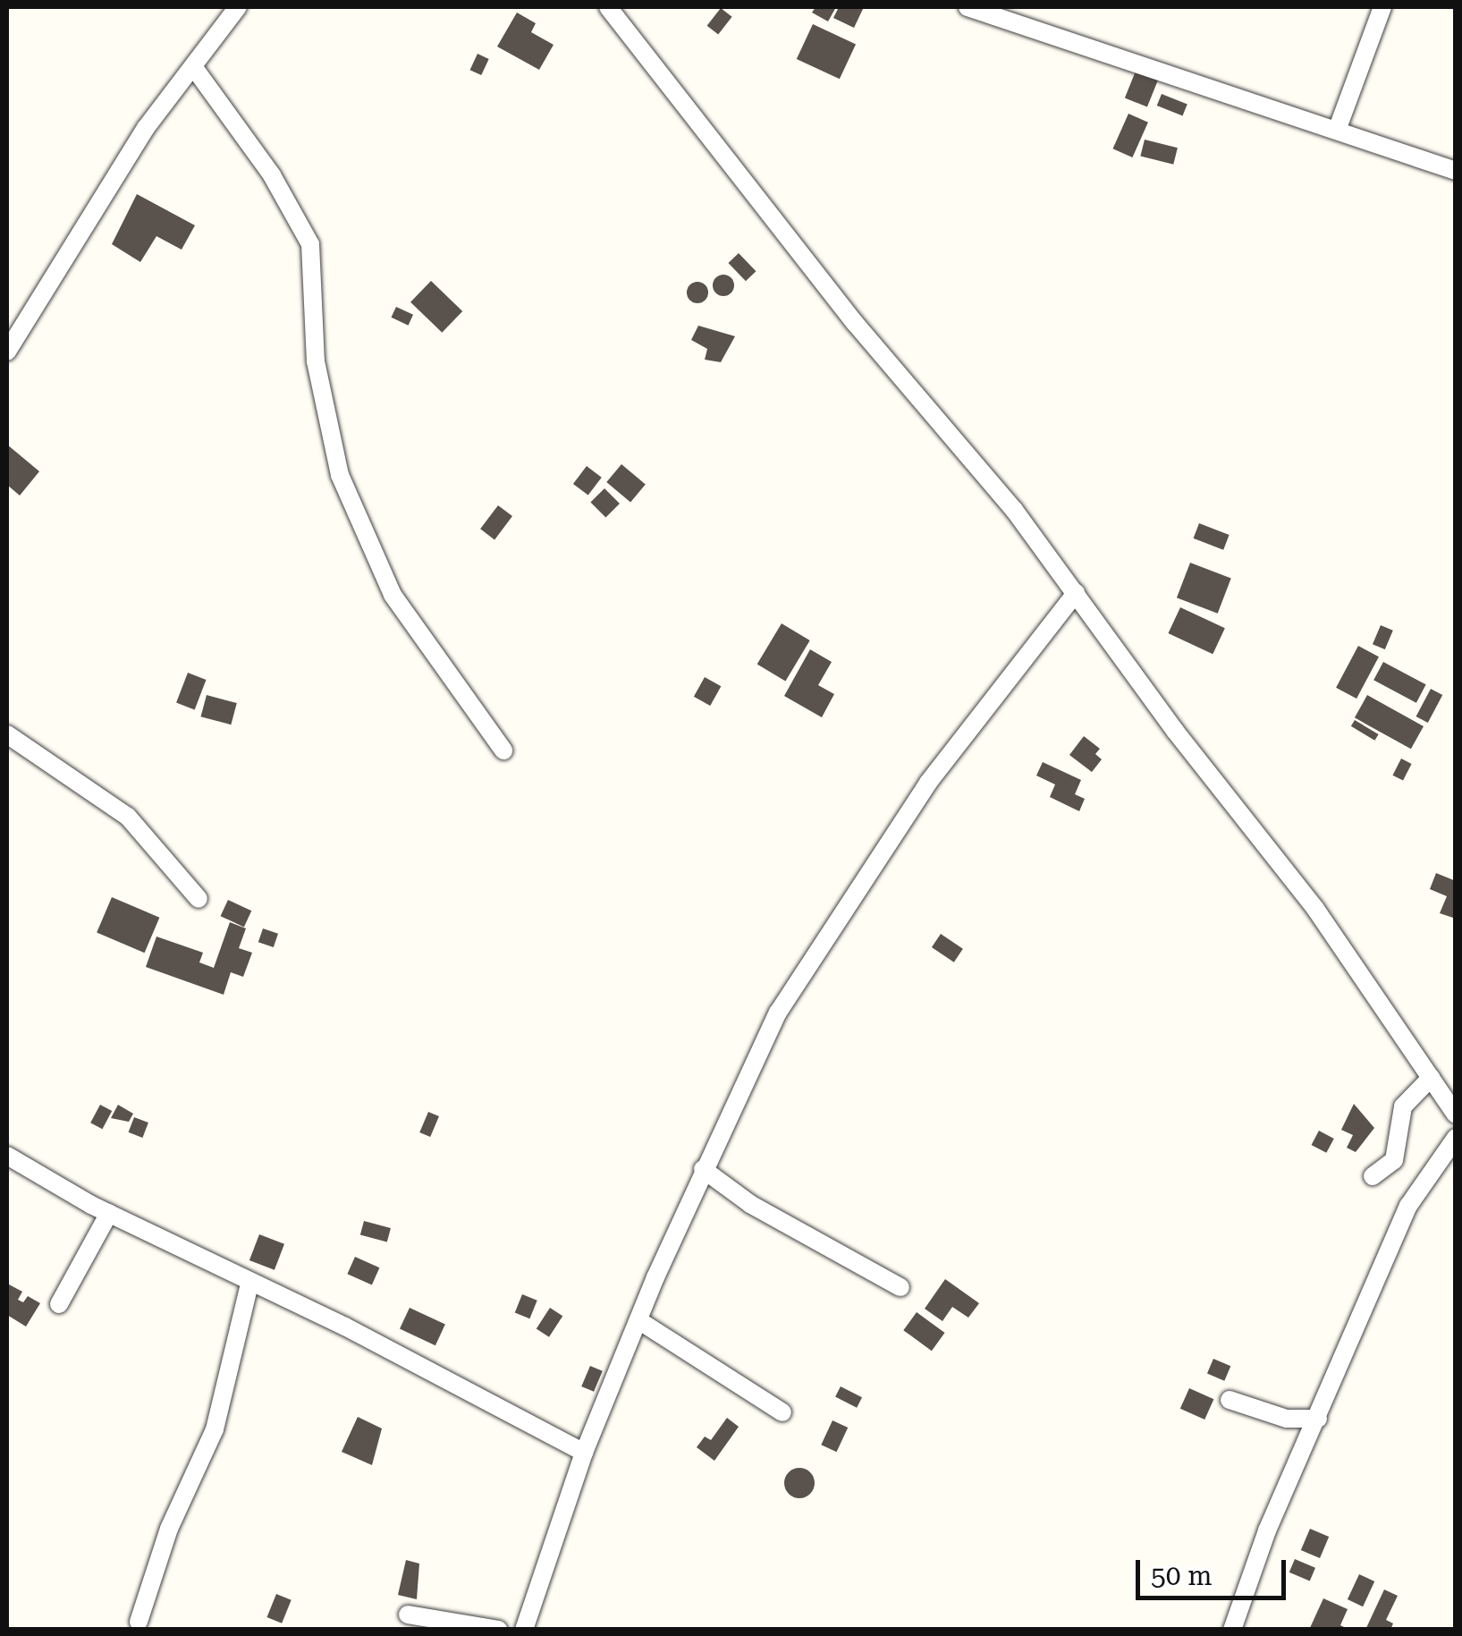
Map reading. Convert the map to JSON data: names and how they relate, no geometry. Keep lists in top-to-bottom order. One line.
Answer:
{"scale_bar":"50 m"}
